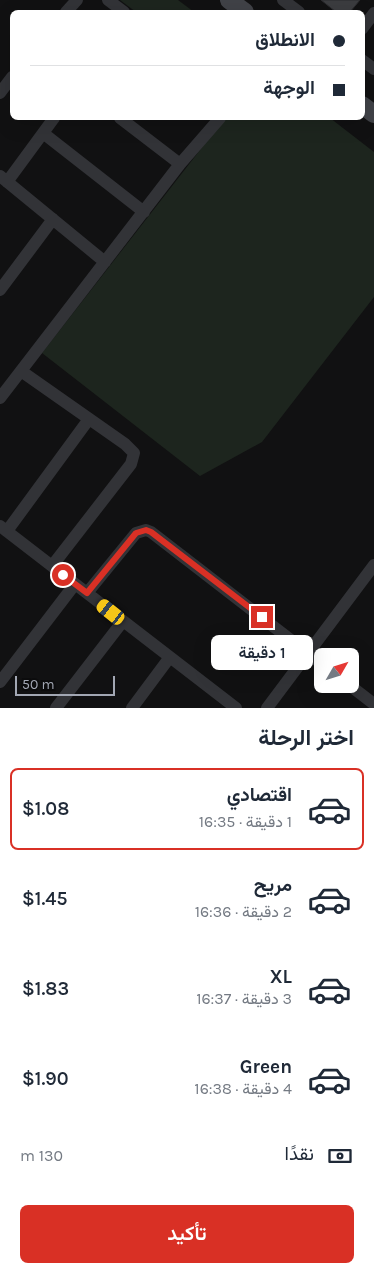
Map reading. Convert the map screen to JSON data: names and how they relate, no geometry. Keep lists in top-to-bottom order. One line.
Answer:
{"scale_bar":"50 m","north":"top right","page":{"banner":["الانطلاق","الوجهة"],"bubble":"1 دقيقة","scale":"50 m","heading":"اختر الرحلة","list":[{"name":"اقتصادي","note":"1 دقيقة · 16:35","value":"$1.08"},{"name":"مريح","note":"2 دقيقة · 16:36","value":"$1.45"},{"name":"XL","note":"3 دقيقة · 16:37","value":"$1.83"},{"name":"Green","note":"4 دقيقة · 16:38","value":"$1.90"}],"pay":["نقدًا","130 m"],"buttons":"تأكيد"}}
